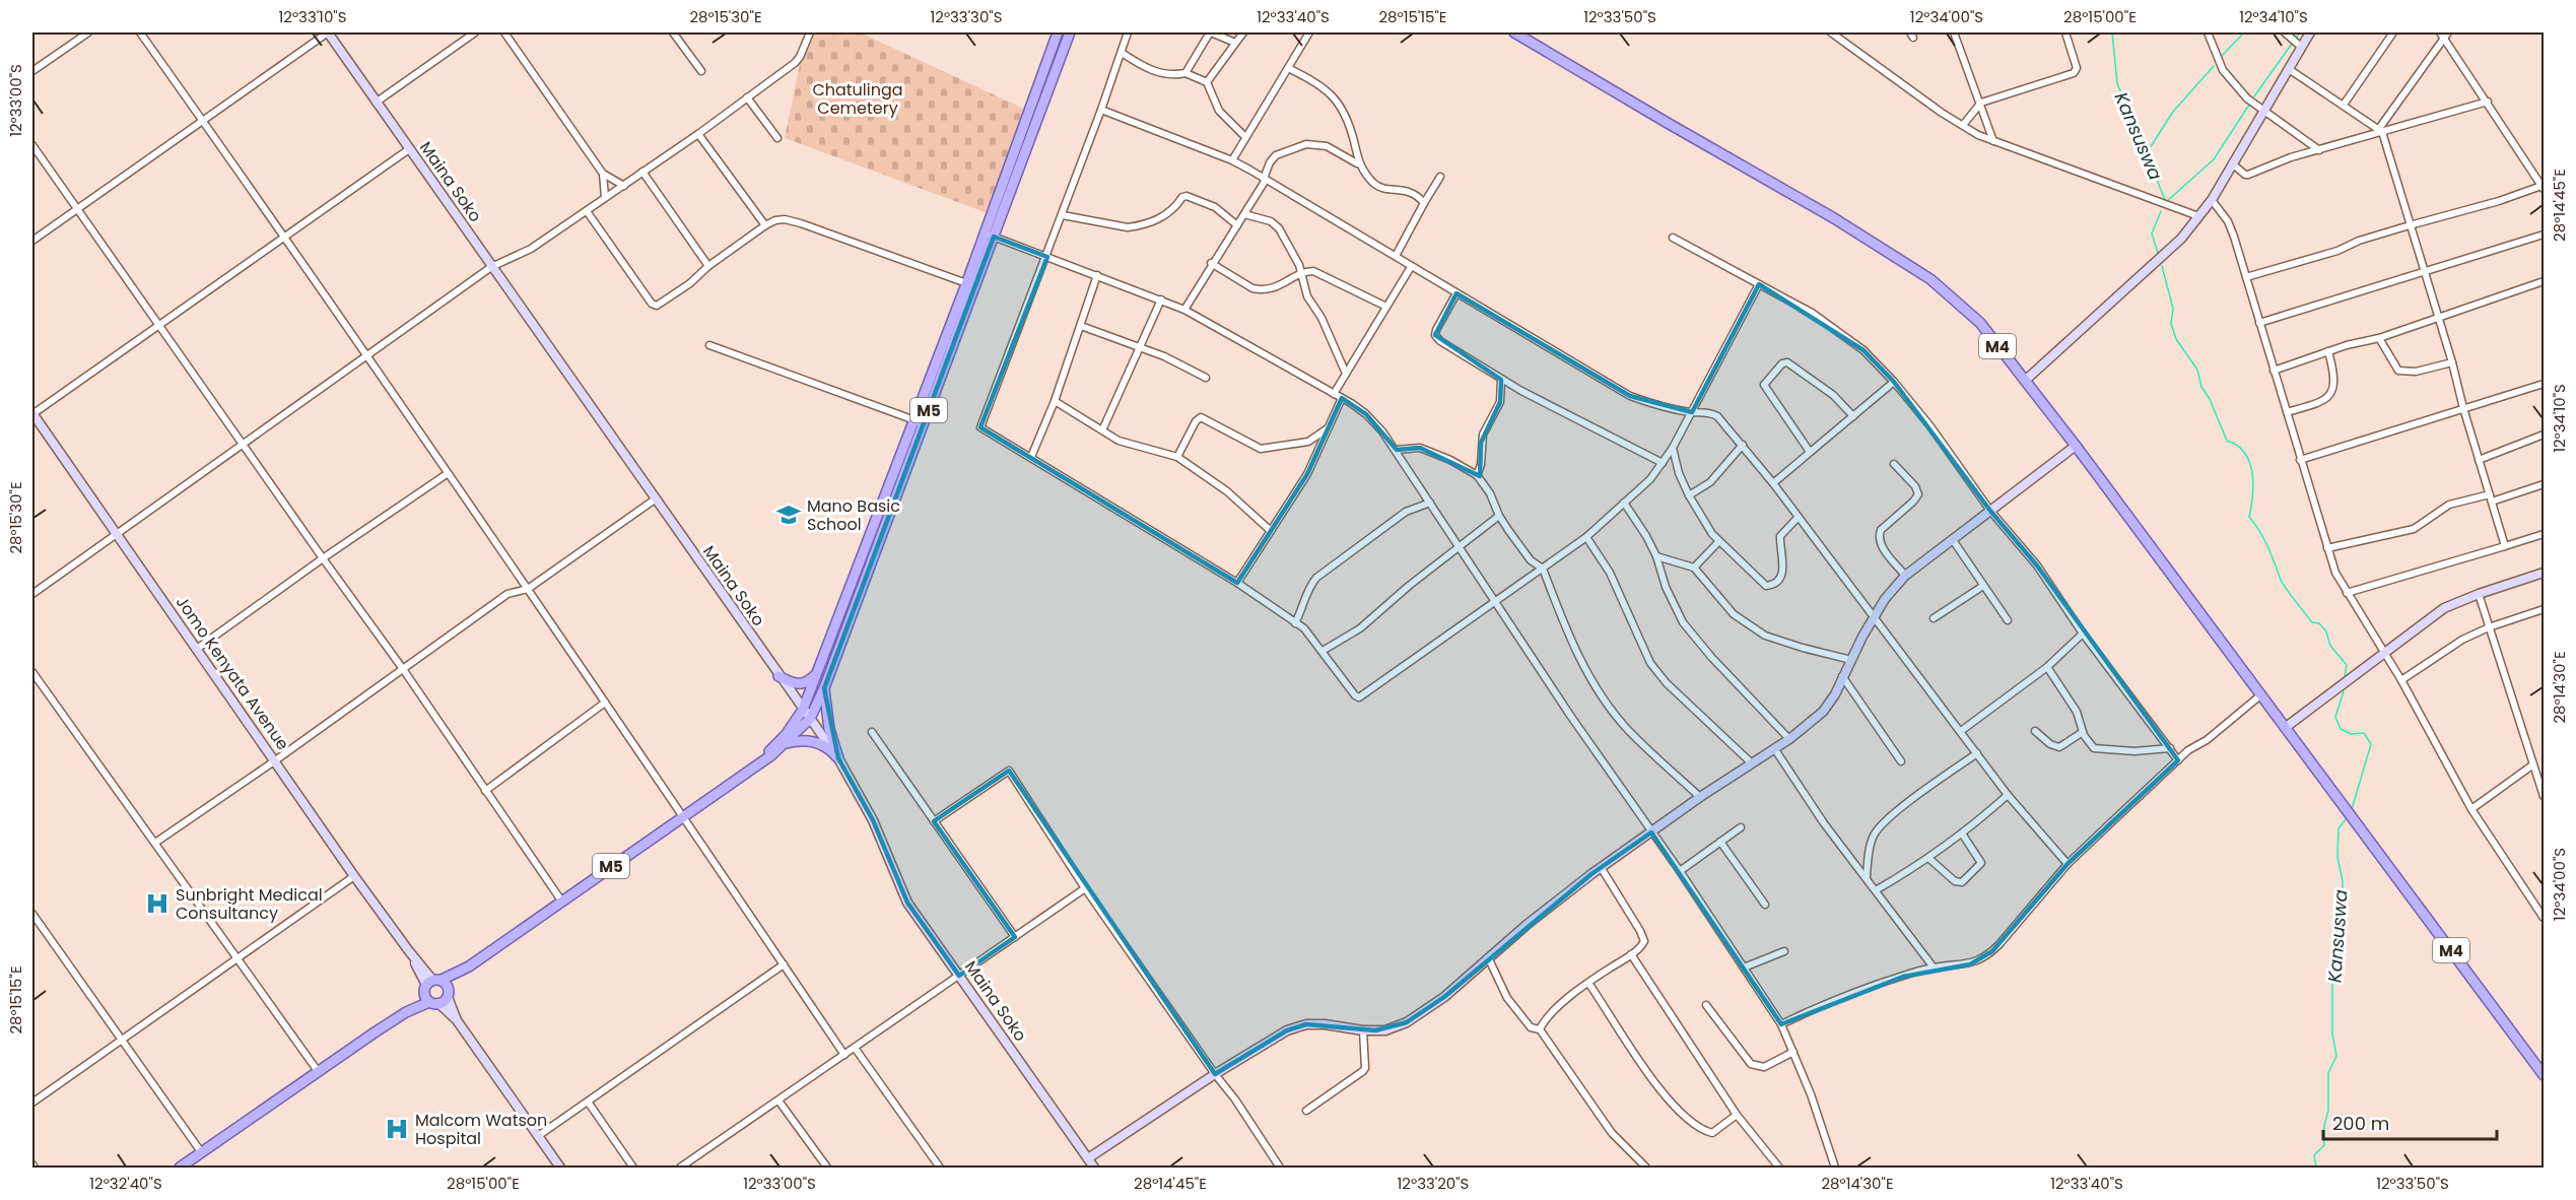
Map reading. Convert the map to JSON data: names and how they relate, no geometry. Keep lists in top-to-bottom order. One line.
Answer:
{"streets":{"main road":["M4","M5"],"street":["Maina Soko","Jomo Kenyata Avenue"]},"crossings":[["Maina Soko","M5"],["M5","Jomo Kenyata Avenue"]],"water":["Kansuswa"],"parks":["Chatulinga Cemetery"],"places":{"school or university":["Mano Basic School"],"hospital":["Sunbright Medical Consultancy","Malcom Watson Hospital"]},"scale_bar":"200 m","coordinates":["12°33'10\"S","28°15'30\"E","12°33'30\"S","12°33'40\"S","28°15'15\"E","12°33'50\"S","12°34'00\"S","28°15'00\"E","12°34'10\"S","12°33'00\"S","28°14'45\"E","28°14'30\"E","12°32'40\"S","12°33'20\"S"]}
